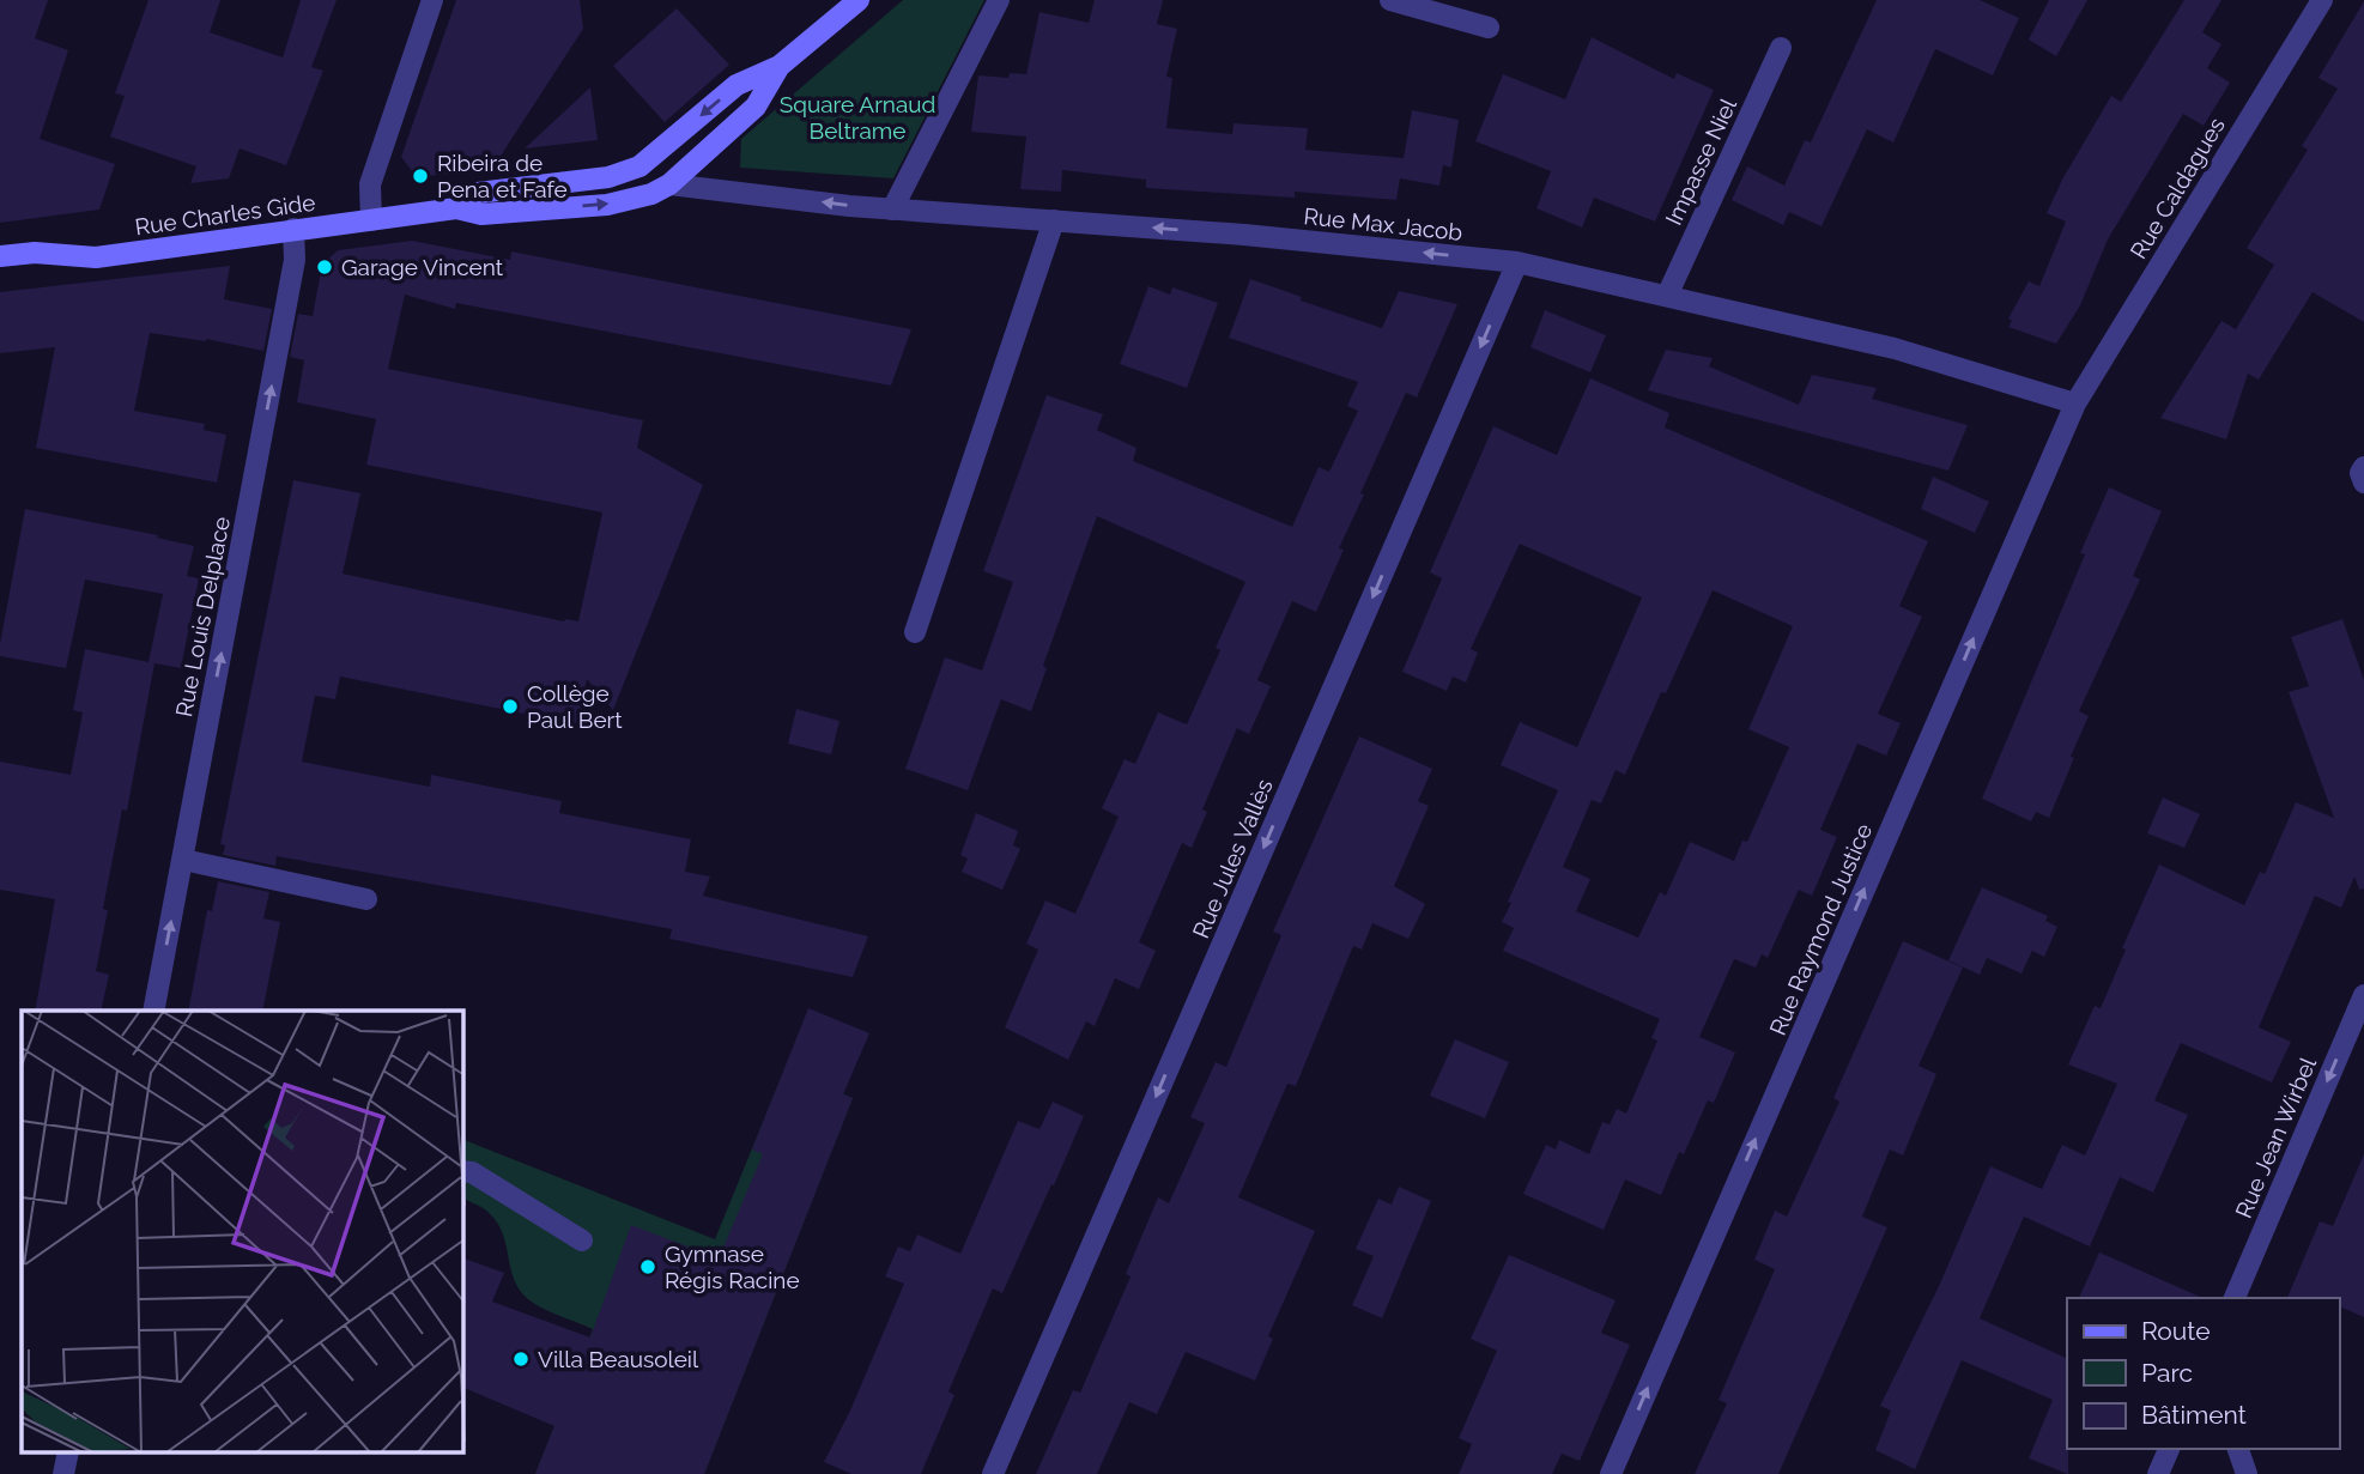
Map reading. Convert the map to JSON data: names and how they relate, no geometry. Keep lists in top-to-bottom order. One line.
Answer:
{"streets":{"street":["Impasse Niel","Rue Caldagues","Rue Charles Gide","Rue Max Jacob","Rue Louis Delplace","Rue Jules Vallès","Rue Raymond Justice","Rue Jean Wirbel"]},"crossings":[["Impasse Niel","Rue Max Jacob"],["Rue Caldagues","Rue Max Jacob"],["Rue Caldagues","Rue Raymond Justice"],["Rue Charles Gide","Rue Max Jacob"],["Rue Charles Gide","Rue Louis Delplace"],["Rue Max Jacob","Rue Jules Vallès"],["Rue Max Jacob","Rue Raymond Justice"]],"one_way":["Rue Max Jacob","Rue Louis Delplace","Rue Jules Vallès","Rue Raymond Justice","Rue Jean Wirbel"],"parks":["Square Arnaud Beltrame"],"places":["Ribeira de Pena et Fafe","Garage Vincent","Collège Paul Bert","Gymnase Régis Racine","Villa Beausoleil"],"legend":["Route","Parc","Bâtiment"]}
